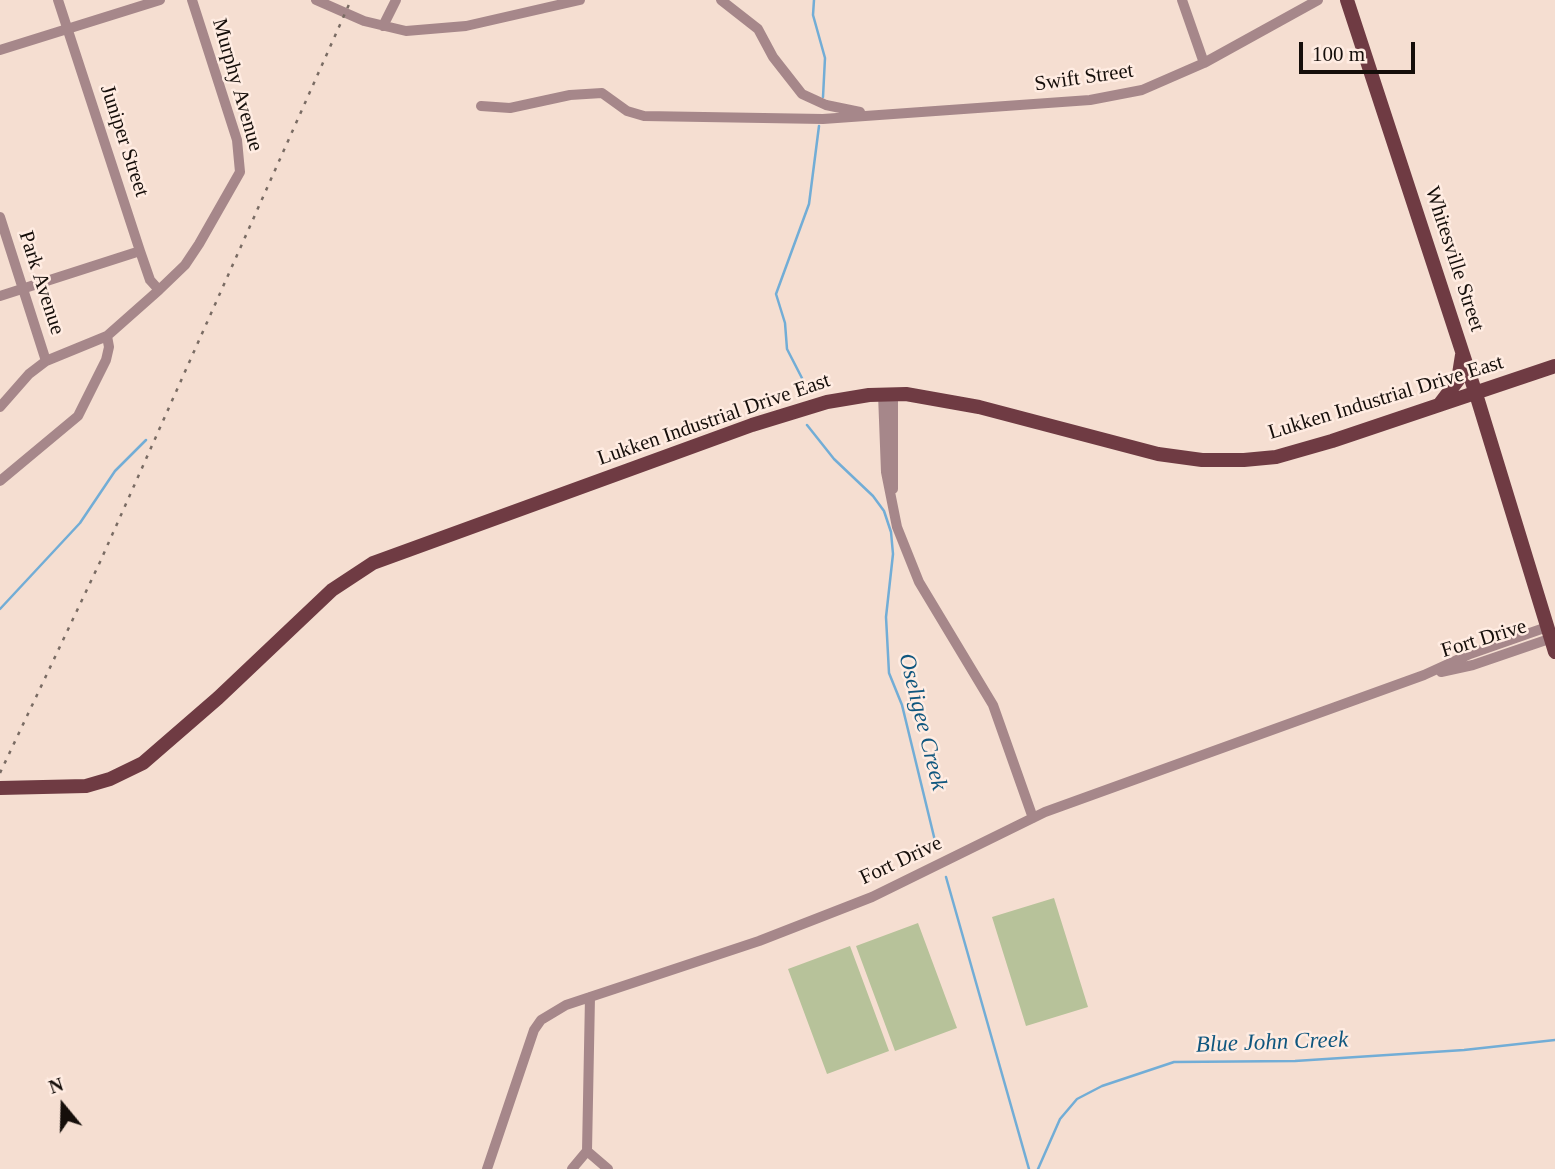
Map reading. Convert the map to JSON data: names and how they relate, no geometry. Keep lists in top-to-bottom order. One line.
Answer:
{"streets":{"main road":["Whitesville Street","Lukken Industrial Drive East"],"street":["Swift Street","Murphy Avenue","Juniper Street","Park Avenue","Fort Drive"]},"crossings":[["Murphy Avenue","Juniper Street"],["Murphy Avenue","Park Avenue"],["Whitesville Street","Lukken Industrial Drive East"],["Whitesville Street","Fort Drive"]],"water":["Oseligee Creek","Blue John Creek"],"scale_bar":"100 m","north":"top"}
